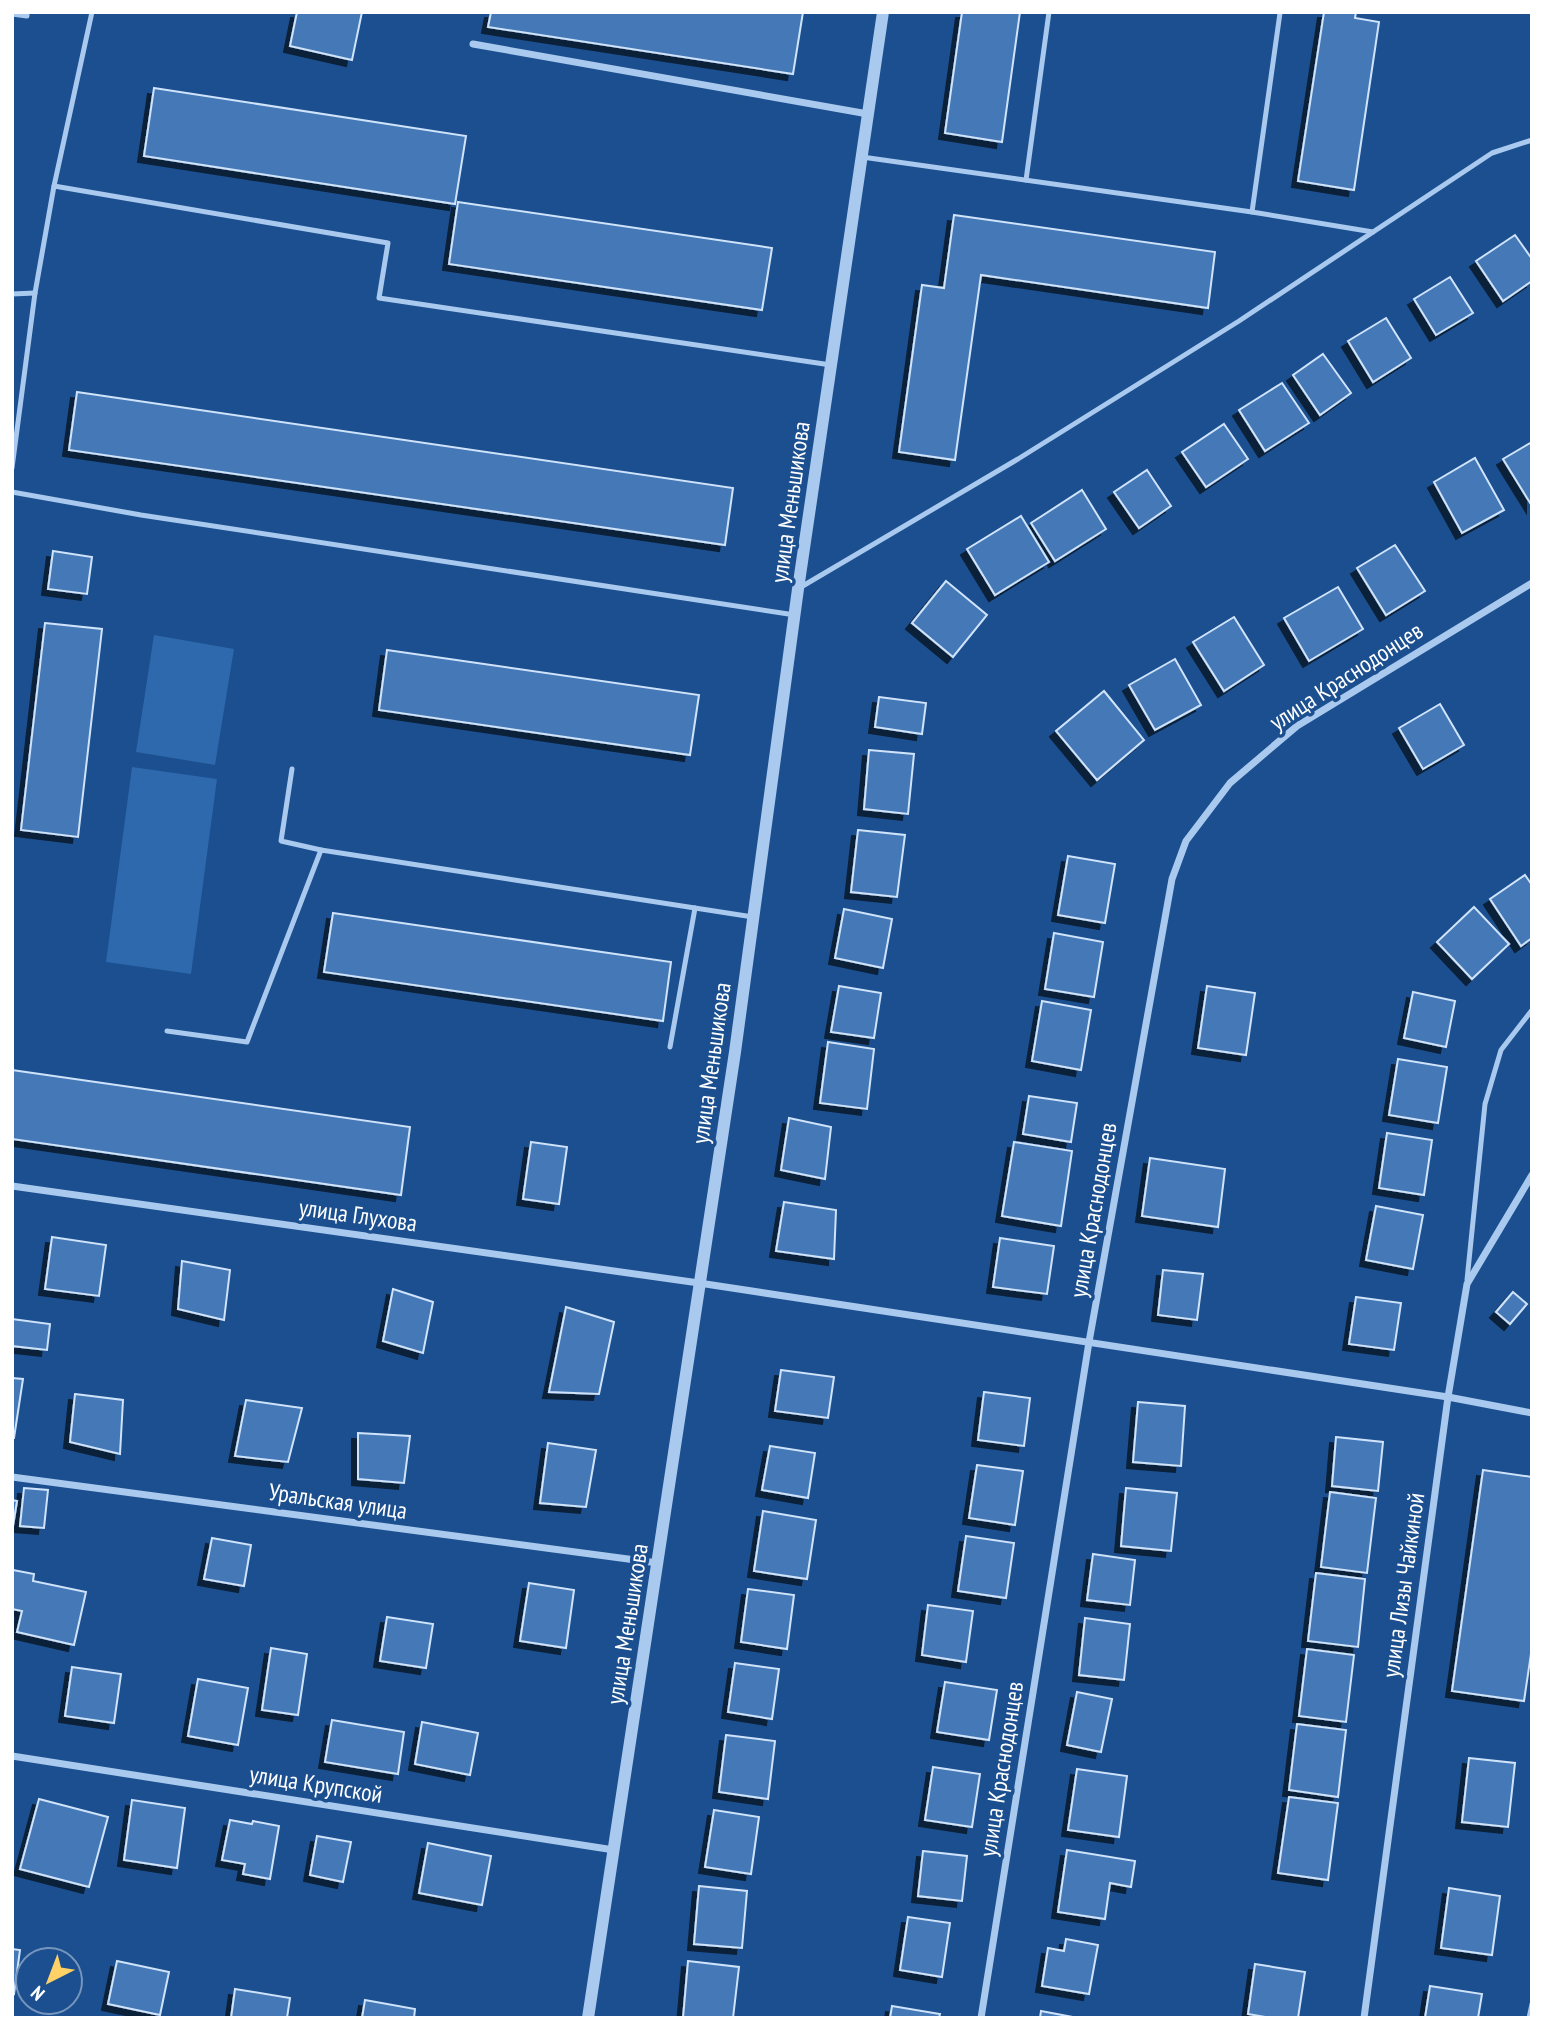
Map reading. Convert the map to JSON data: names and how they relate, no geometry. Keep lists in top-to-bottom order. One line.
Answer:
{"streets":{"street":["улица Меньшикова","улица Краснодонцев","улица Глухова","Уральская улица","улица Лизы Чайкиной","улица Крупской"]},"crossings":[["улица Меньшикова","улица Глухова"],["улица Меньшикова","Уральская улица"],["улица Меньшикова","улица Крупской"],["улица Краснодонцев","улица Глухова"],["улица Глухова","улица Лизы Чайкиной"]],"north":"bottom left"}
